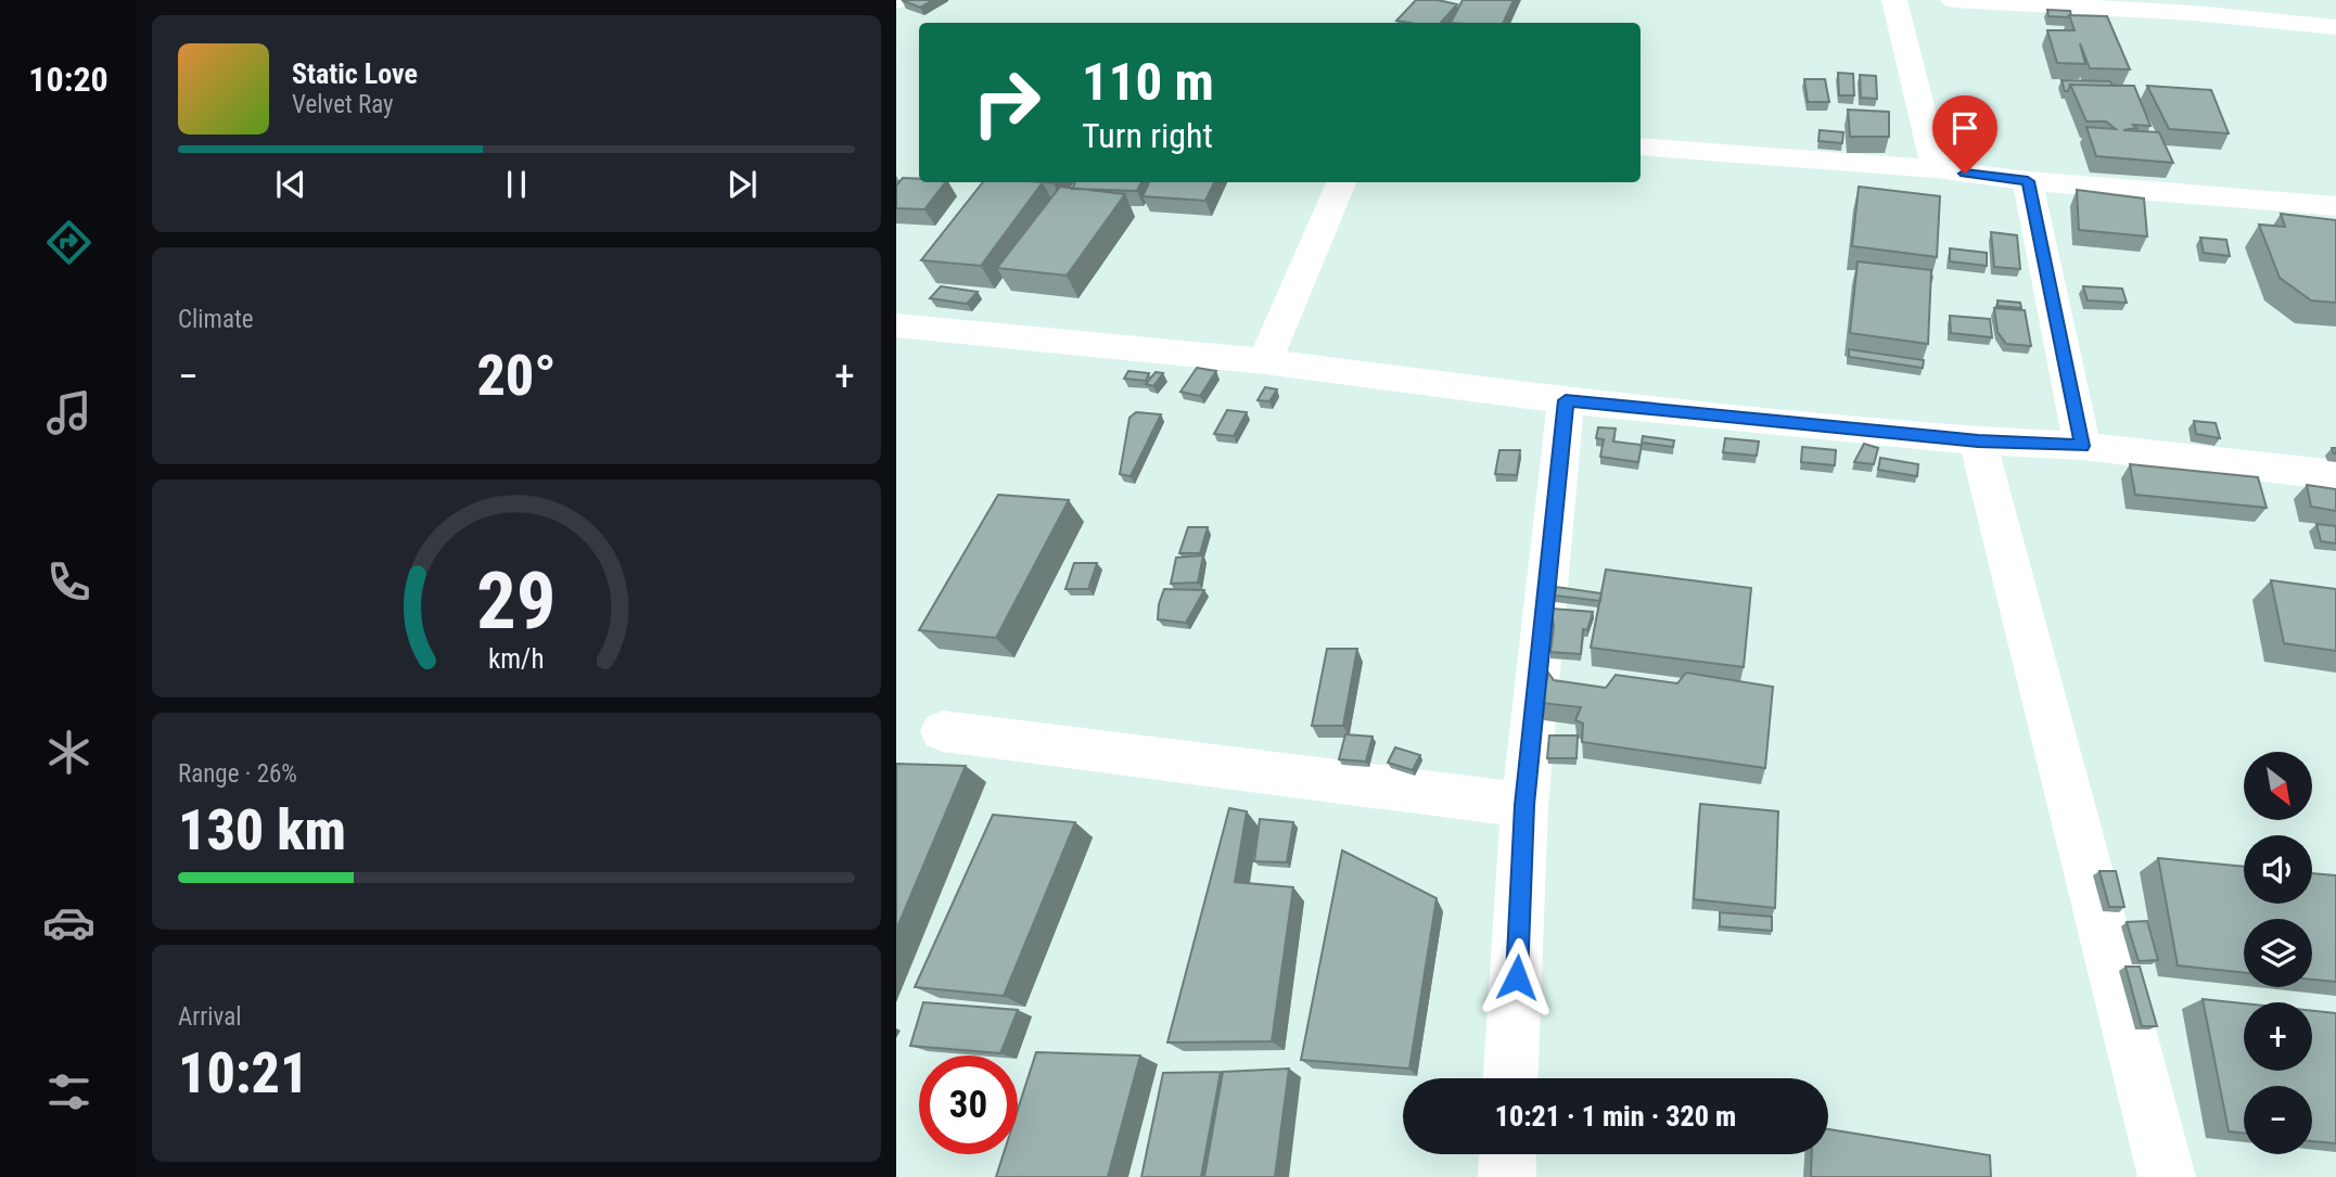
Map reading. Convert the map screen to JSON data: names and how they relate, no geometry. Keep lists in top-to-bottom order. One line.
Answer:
{"north":"bottom right","page":{"tabs":"10:20","turn":["110 m","Turn right"],"song":["Static Love","Velvet Ray"],"tile":["Climate",["Range · 26%","130 km"],["Arrival","10:21"]],"heat":["−","20°","+"],"map_buttons":["+","−"],"limit":"30","trip":"10:21 · 1 min · 320 m","gauge":["29","km/h"]}}
